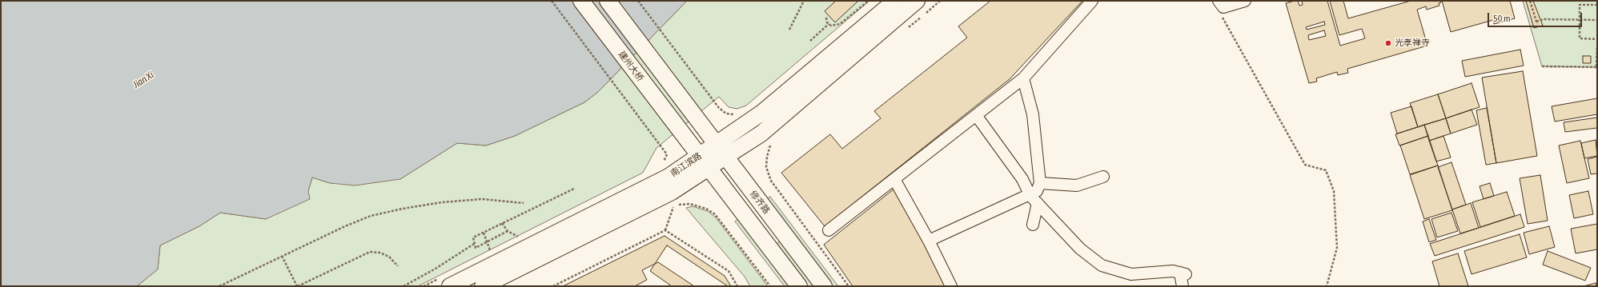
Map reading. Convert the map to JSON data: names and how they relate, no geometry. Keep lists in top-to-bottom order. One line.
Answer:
{"streets":{"main road":["建州大桥","南江滨路","修齐路"]},"crossings":[["建州大桥","南江滨路"],["南江滨路","修齐路"]],"water":["Jian Xi"],"places":["光孝禅寺"],"scale_bar":"50 m"}
